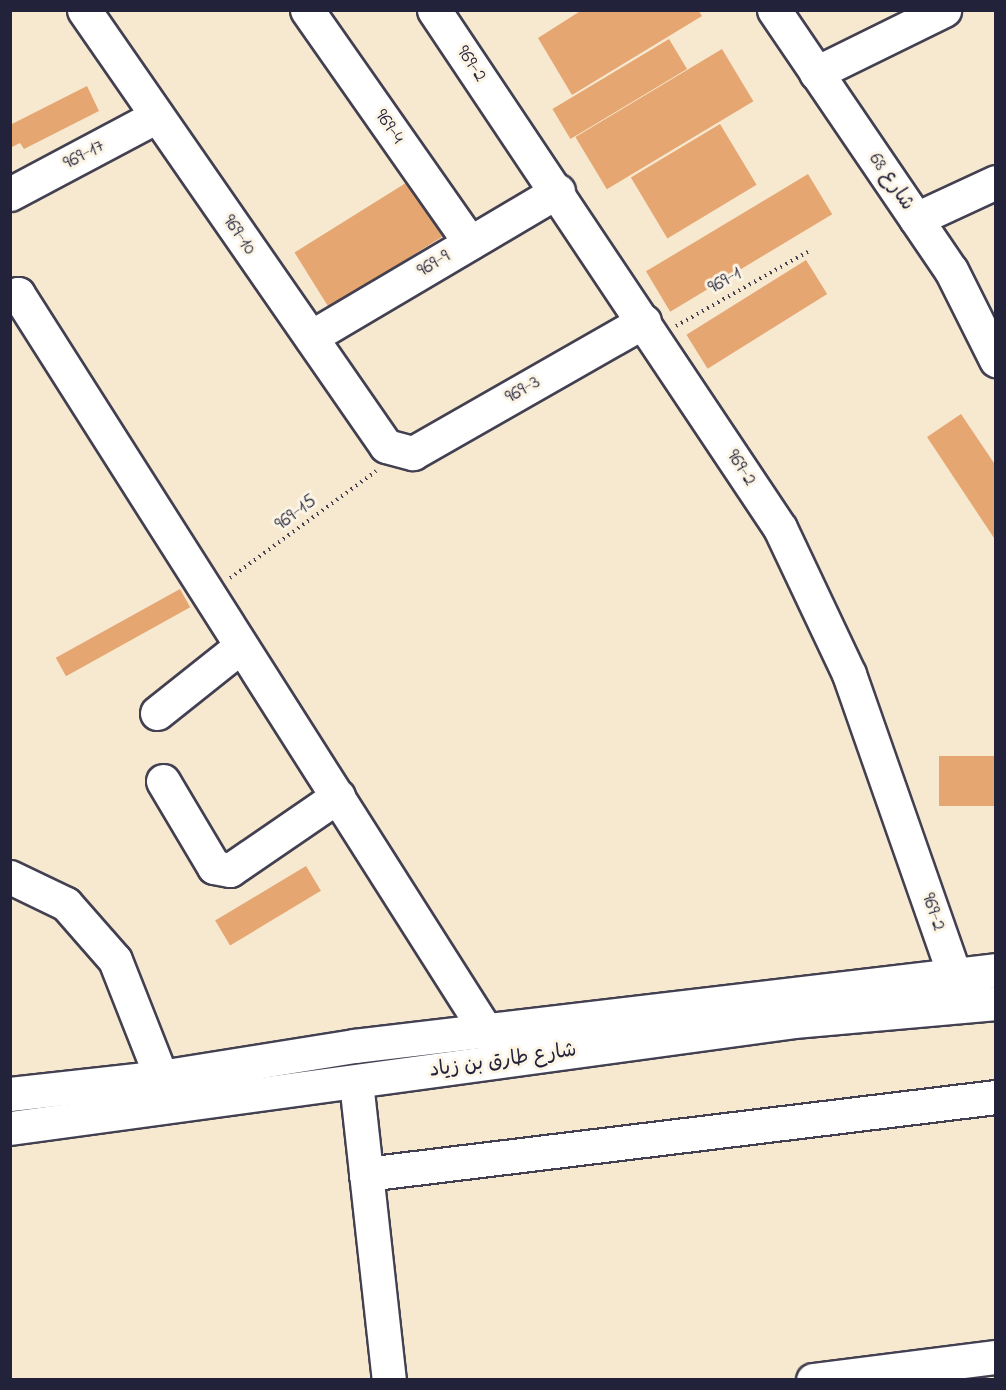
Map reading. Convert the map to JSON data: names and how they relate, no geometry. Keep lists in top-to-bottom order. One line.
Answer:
{"streets":{"street":["969-2","969-4","969-17","شارع 68","969-10","969-9","969-3","شارع طارق بن زياد"],"path":["969-1","969-15"]},"crossings":[["969-2","969-9"],["969-2","969-1"],["969-2","969-3"],["969-2","شارع طارق بن زياد"],["969-4","969-9"],["969-17","969-10"],["969-10","969-9"],["969-10","969-3"],["969-10","969-15"],["969-1","969-3"],["969-3","969-15"]]}
